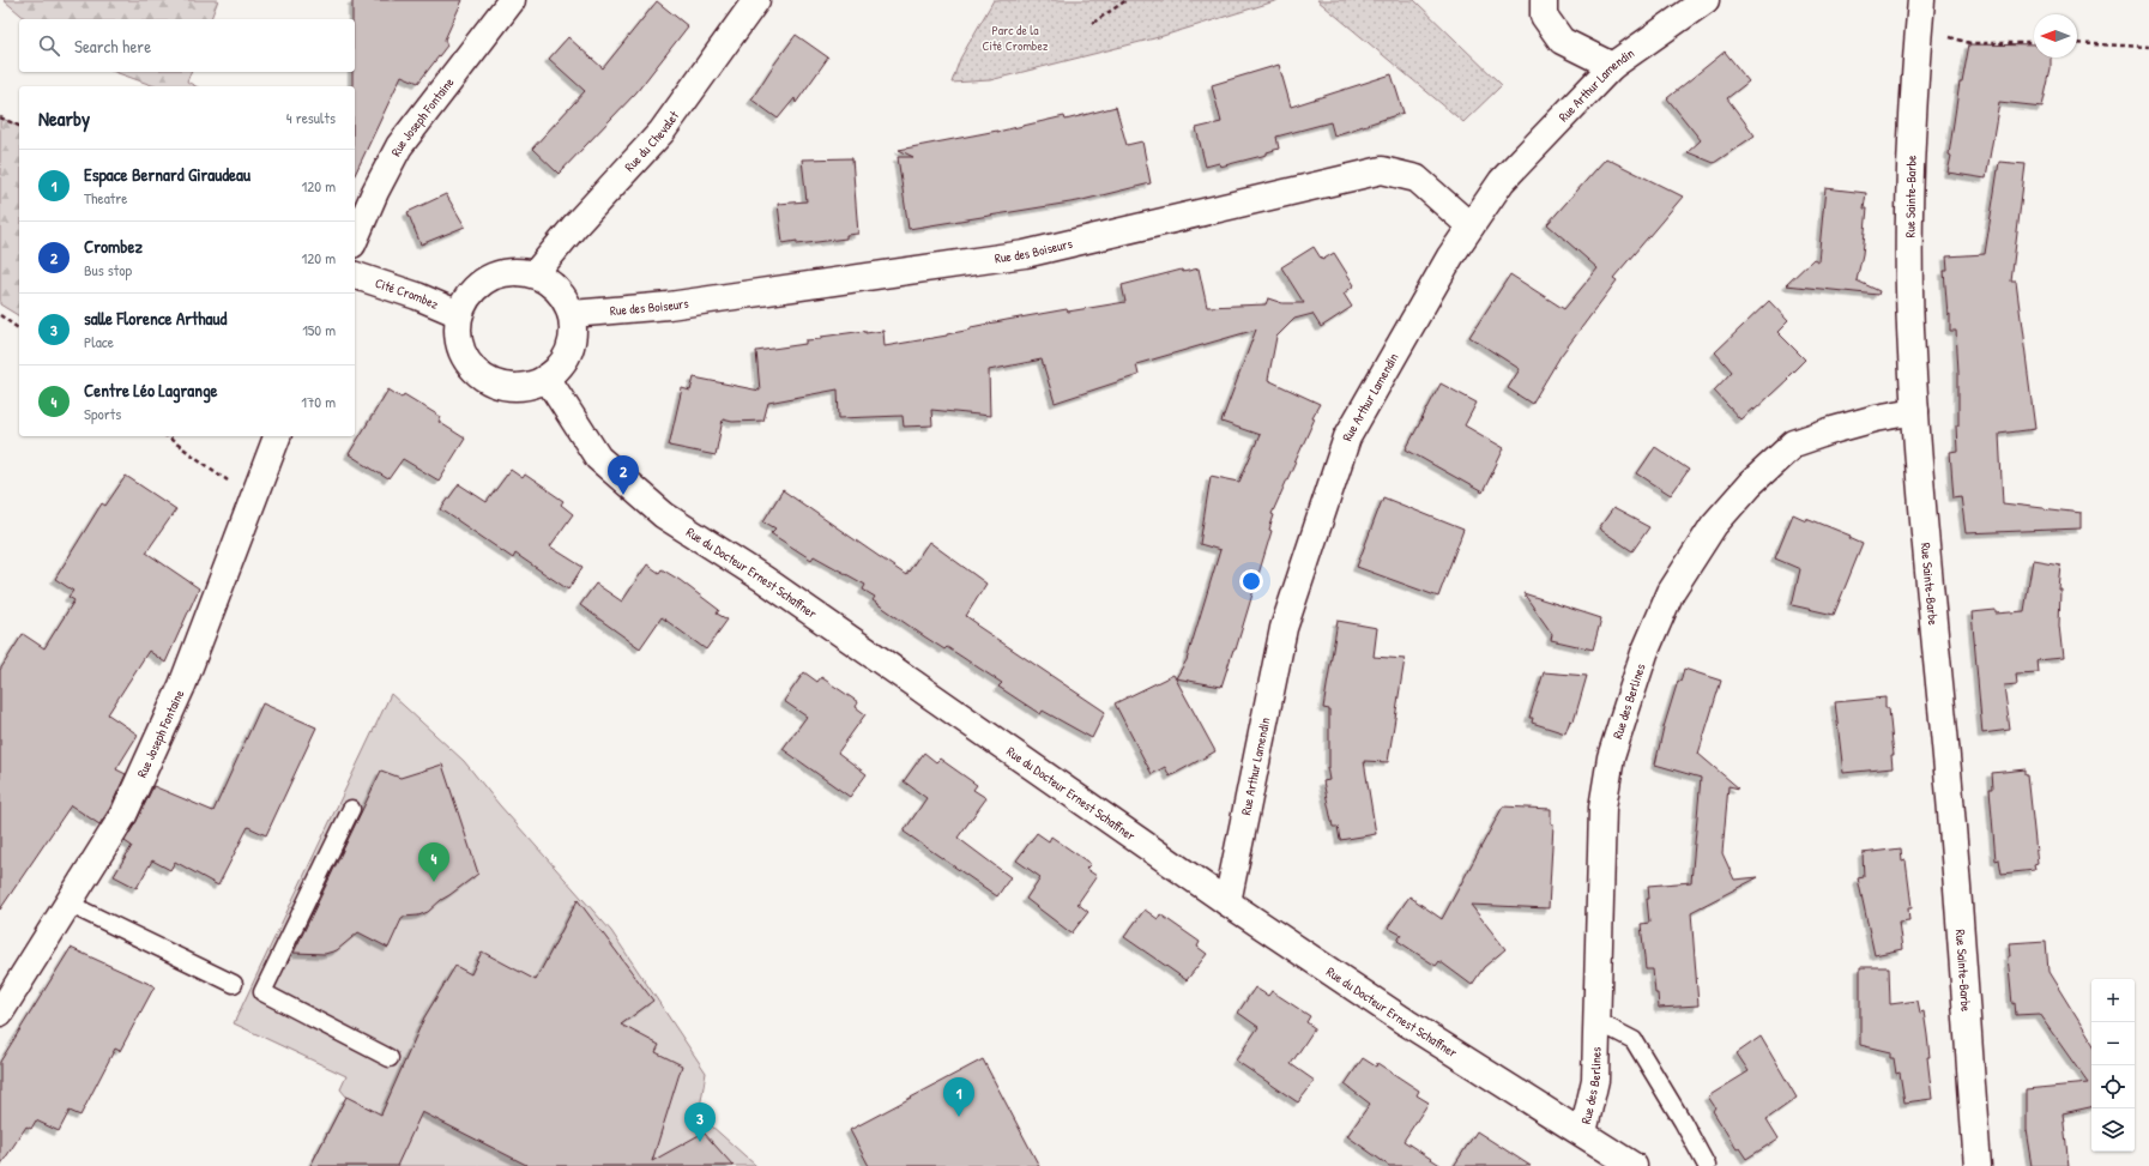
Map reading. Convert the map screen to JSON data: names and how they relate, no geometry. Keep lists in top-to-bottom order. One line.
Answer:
{"streets":{"street":["Rue Arthur Lamendin","Rue Joseph Fontaine","Rue du Chevalet","Rue Sainte-Barbe","Rue des Boiseurs","Cité Crombez","Rue du Docteur Ernest Schaffner","Rue des Berlines"]},"crossings":[["Rue Arthur Lamendin","Rue des Boiseurs"],["Rue Arthur Lamendin","Rue du Docteur Ernest Schaffner"],["Rue du Chevalet","Rue des Boiseurs"],["Rue du Chevalet","Cité Crombez"],["Rue du Chevalet","Rue du Docteur Ernest Schaffner"],["Rue Sainte-Barbe","Rue des Berlines"],["Rue des Boiseurs","Cité Crombez"],["Rue des Boiseurs","Rue du Docteur Ernest Schaffner"],["Cité Crombez","Rue du Docteur Ernest Schaffner"],["Rue du Docteur Ernest Schaffner","Rue des Berlines"]],"parks":["Parc de la Cité Crombez"],"north":"left","page":{"search":"Search here","heading":["Nearby","4 results"],"list":[{"mark":"1","name":"Espace Bernard Giraudeau","note":"Theatre","value":"120 m"},{"mark":"2","name":"Crombez","note":"Bus stop","value":"120 m"},{"mark":"3","name":"salle Florence Arthaud","note":"Place","value":"150 m"},{"mark":"4","name":"Centre Léo Lagrange","note":"Sports","value":"170 m"}],"pins":["2","4","1","3"],"map_buttons":["+","−"]}}
